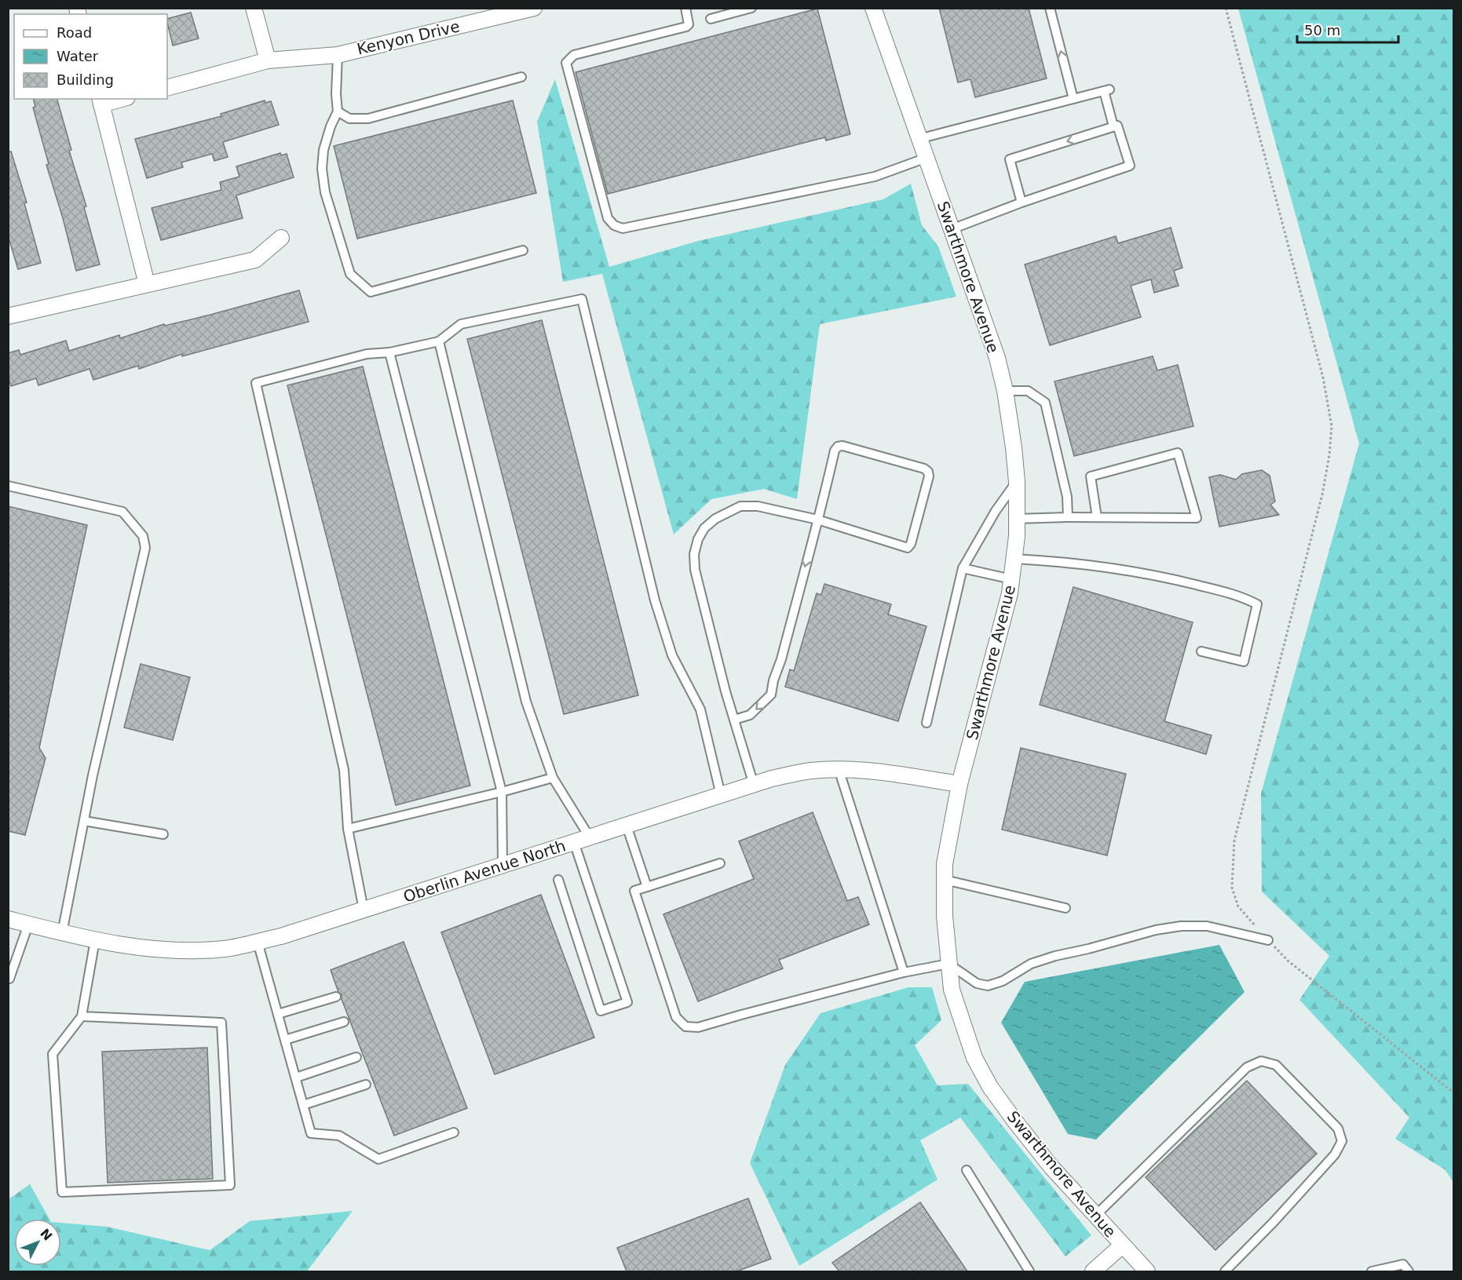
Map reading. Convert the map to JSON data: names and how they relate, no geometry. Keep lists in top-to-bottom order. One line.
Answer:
{"streets":{"street":["Kenyon Drive","Swarthmore Avenue","Oberlin Avenue North"]},"crossings":[["Swarthmore Avenue","Oberlin Avenue North"]],"legend":["Road","Water","Building"],"scale_bar":"50 m","north":"top right"}
